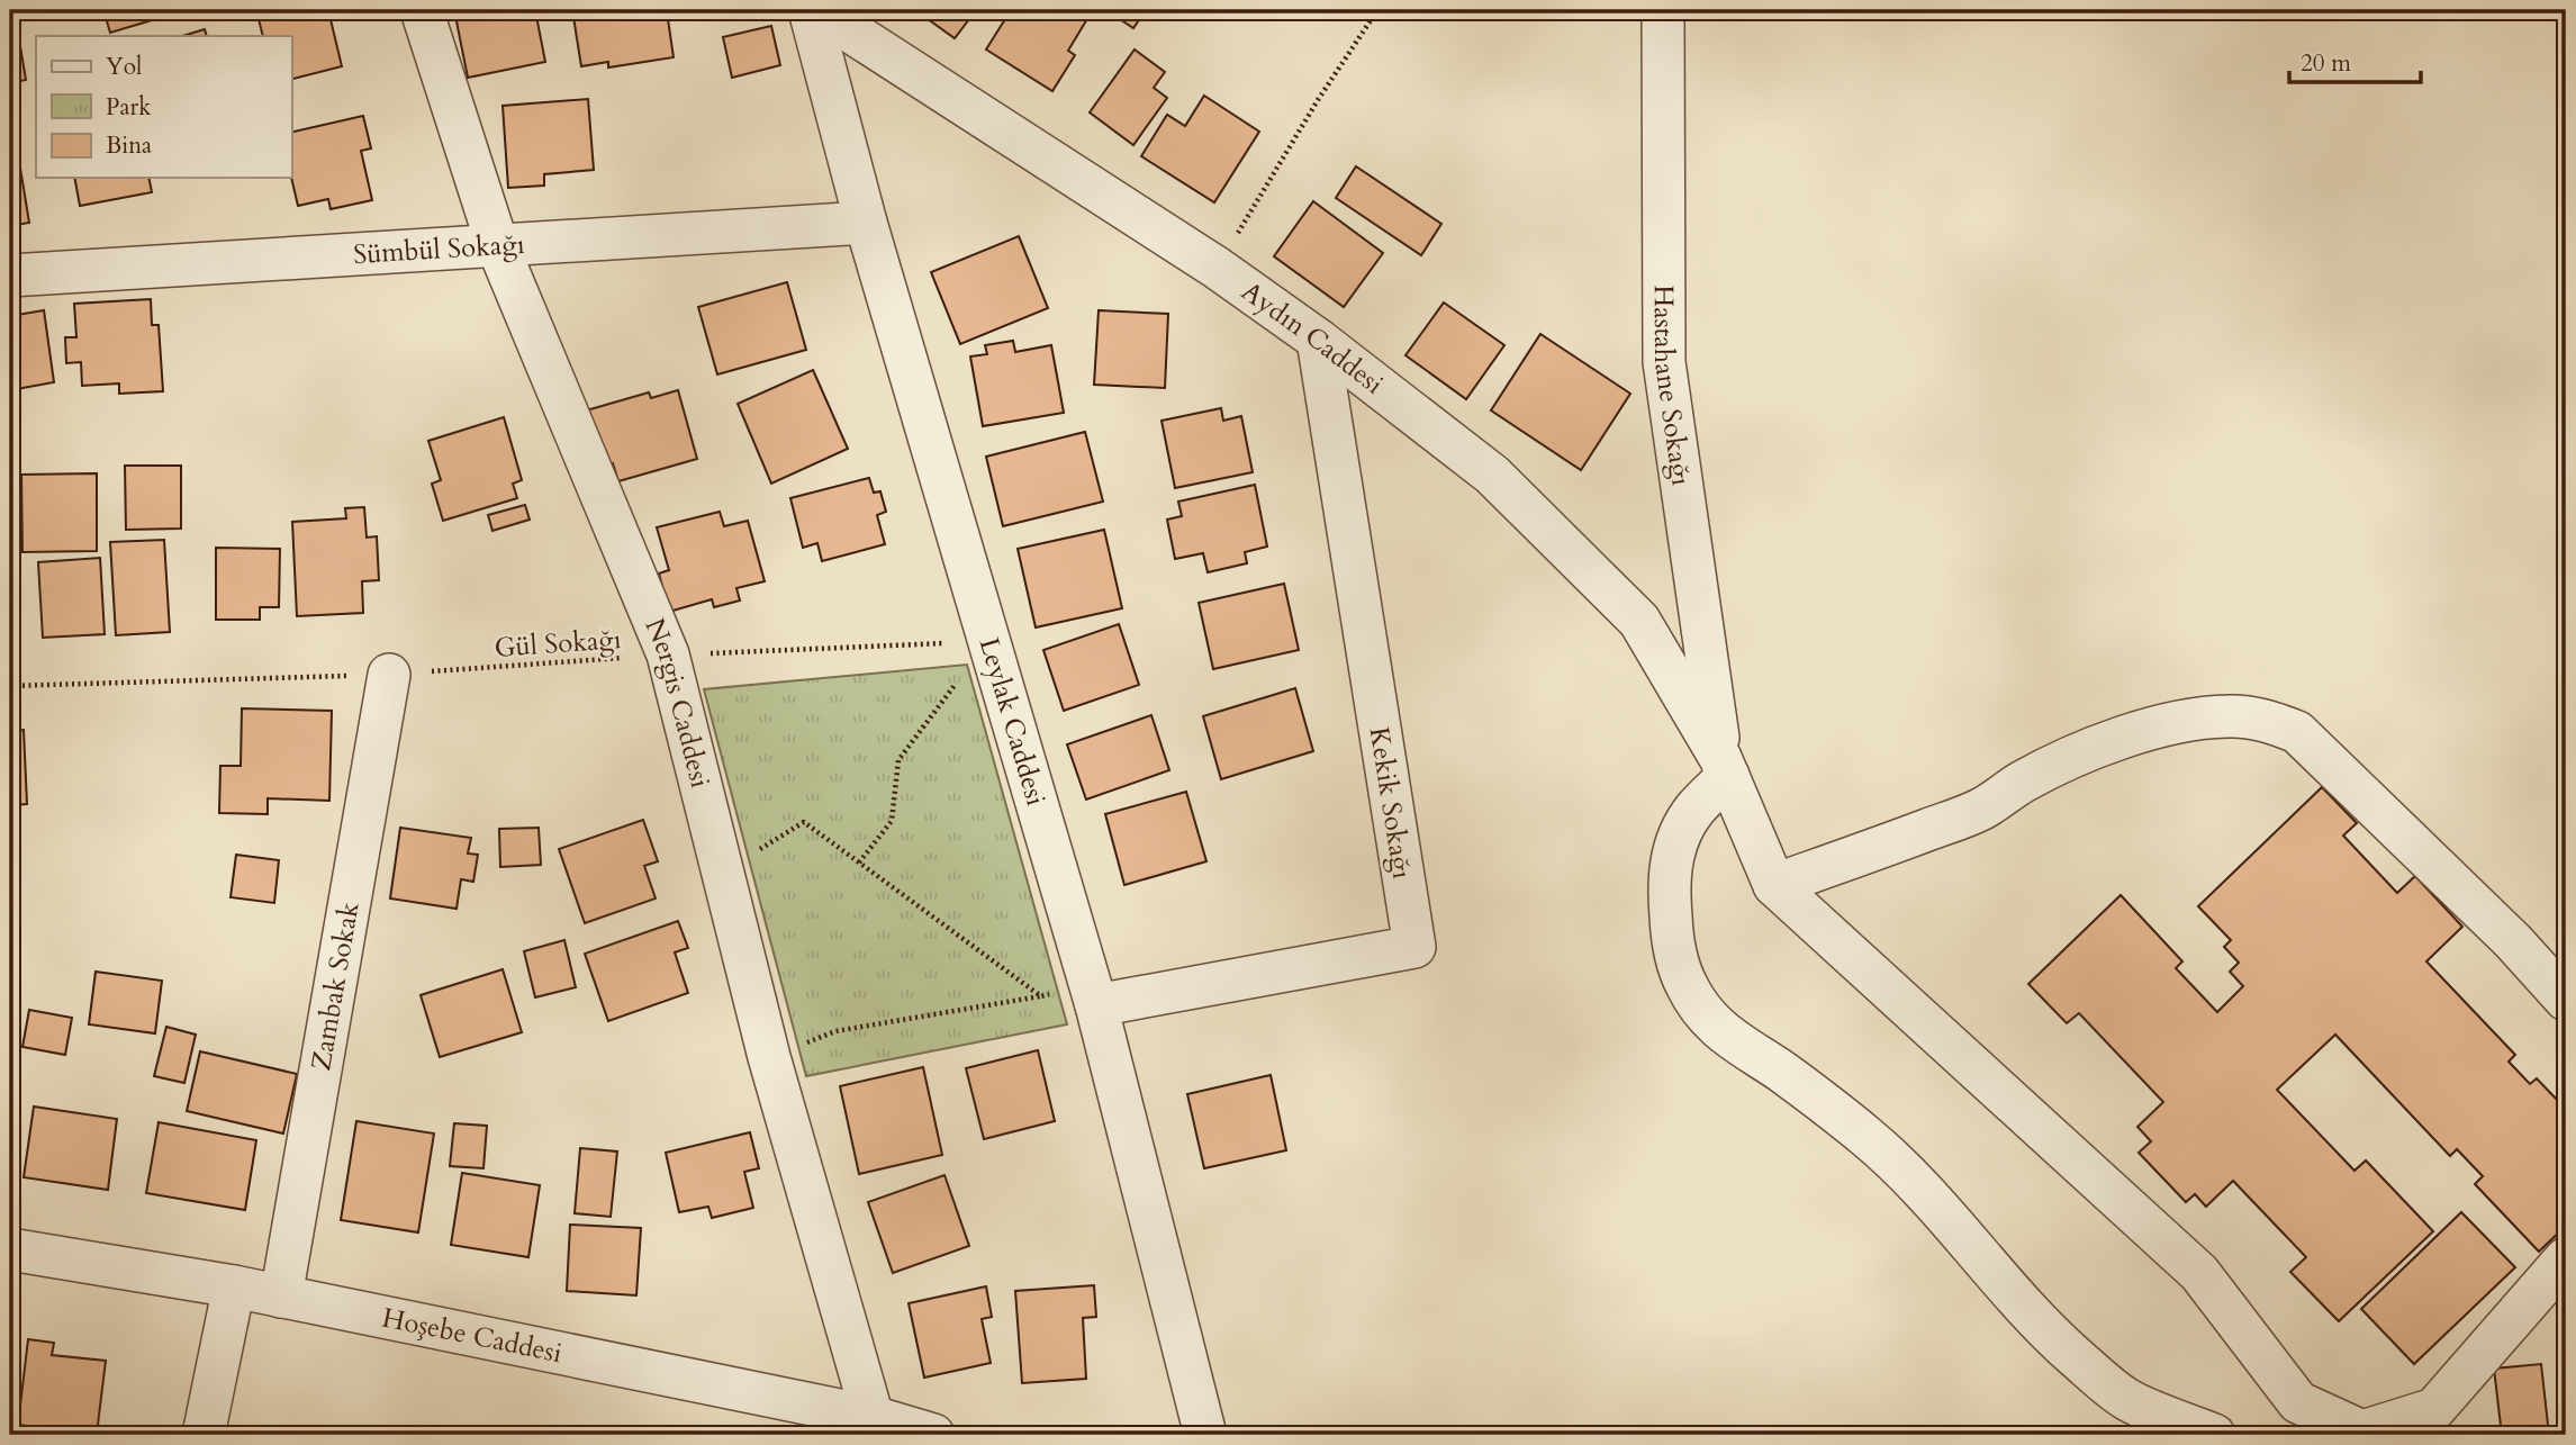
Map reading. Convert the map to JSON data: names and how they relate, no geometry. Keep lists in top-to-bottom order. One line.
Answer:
{"streets":{"street":["Sümbül Sokağı","Aydın Caddesi","Hastahane Sokağı","Nergis Caddesi","Leylak Caddesi","Kekik Sokağı","Zambak Sokak","Hoşebe Caddesi"],"path":["Gül Sokağı"]},"crossings":[["Sümbül Sokağı","Nergis Caddesi"],["Sümbül Sokağı","Leylak Caddesi"],["Aydın Caddesi","Hastahane Sokağı"],["Aydın Caddesi","Kekik Sokağı"],["Gül Sokağı","Nergis Caddesi"],["Gül Sokağı","Leylak Caddesi"],["Gül Sokağı","Zambak Sokak"],["Nergis Caddesi","Hoşebe Caddesi"],["Leylak Caddesi","Kekik Sokağı"],["Zambak Sokak","Hoşebe Caddesi"]],"legend":["Yol","Park","Bina"],"scale_bar":"20 m"}
